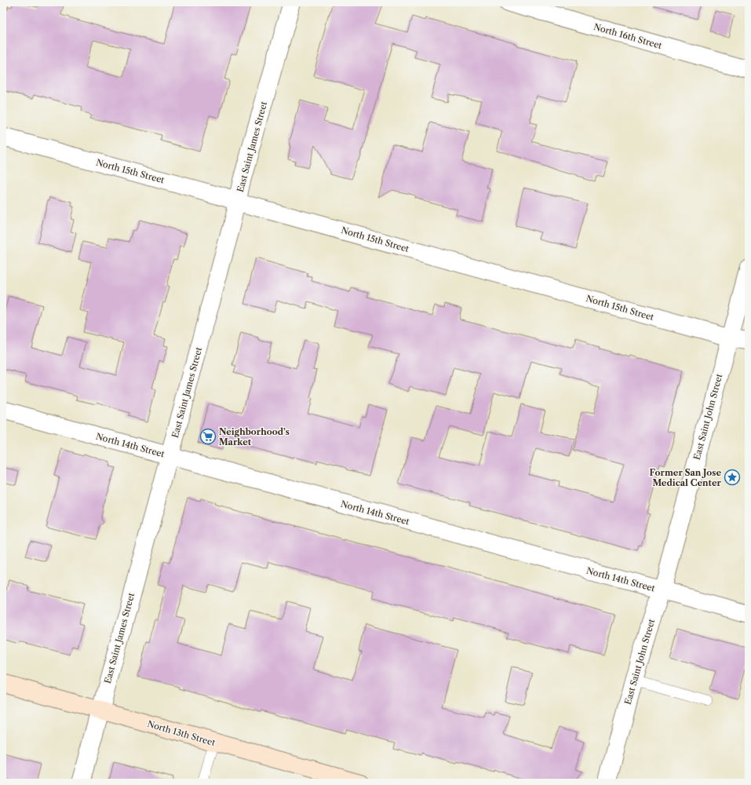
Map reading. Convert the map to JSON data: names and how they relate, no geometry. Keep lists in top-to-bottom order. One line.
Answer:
{"streets":{"main road":["North 13th Street"],"street":["North 16th Street","East Saint James Street","North 15th Street","East Saint John Street","North 14th Street"]},"crossings":[["East Saint James Street","North 15th Street"],["East Saint James Street","North 14th Street"],["East Saint James Street","North 13th Street"],["North 15th Street","East Saint John Street"],["East Saint John Street","North 14th Street"]],"places":{"supermarket":["Neighborhood’s Market"],"place":["Former San Jose Medical Center"]}}
